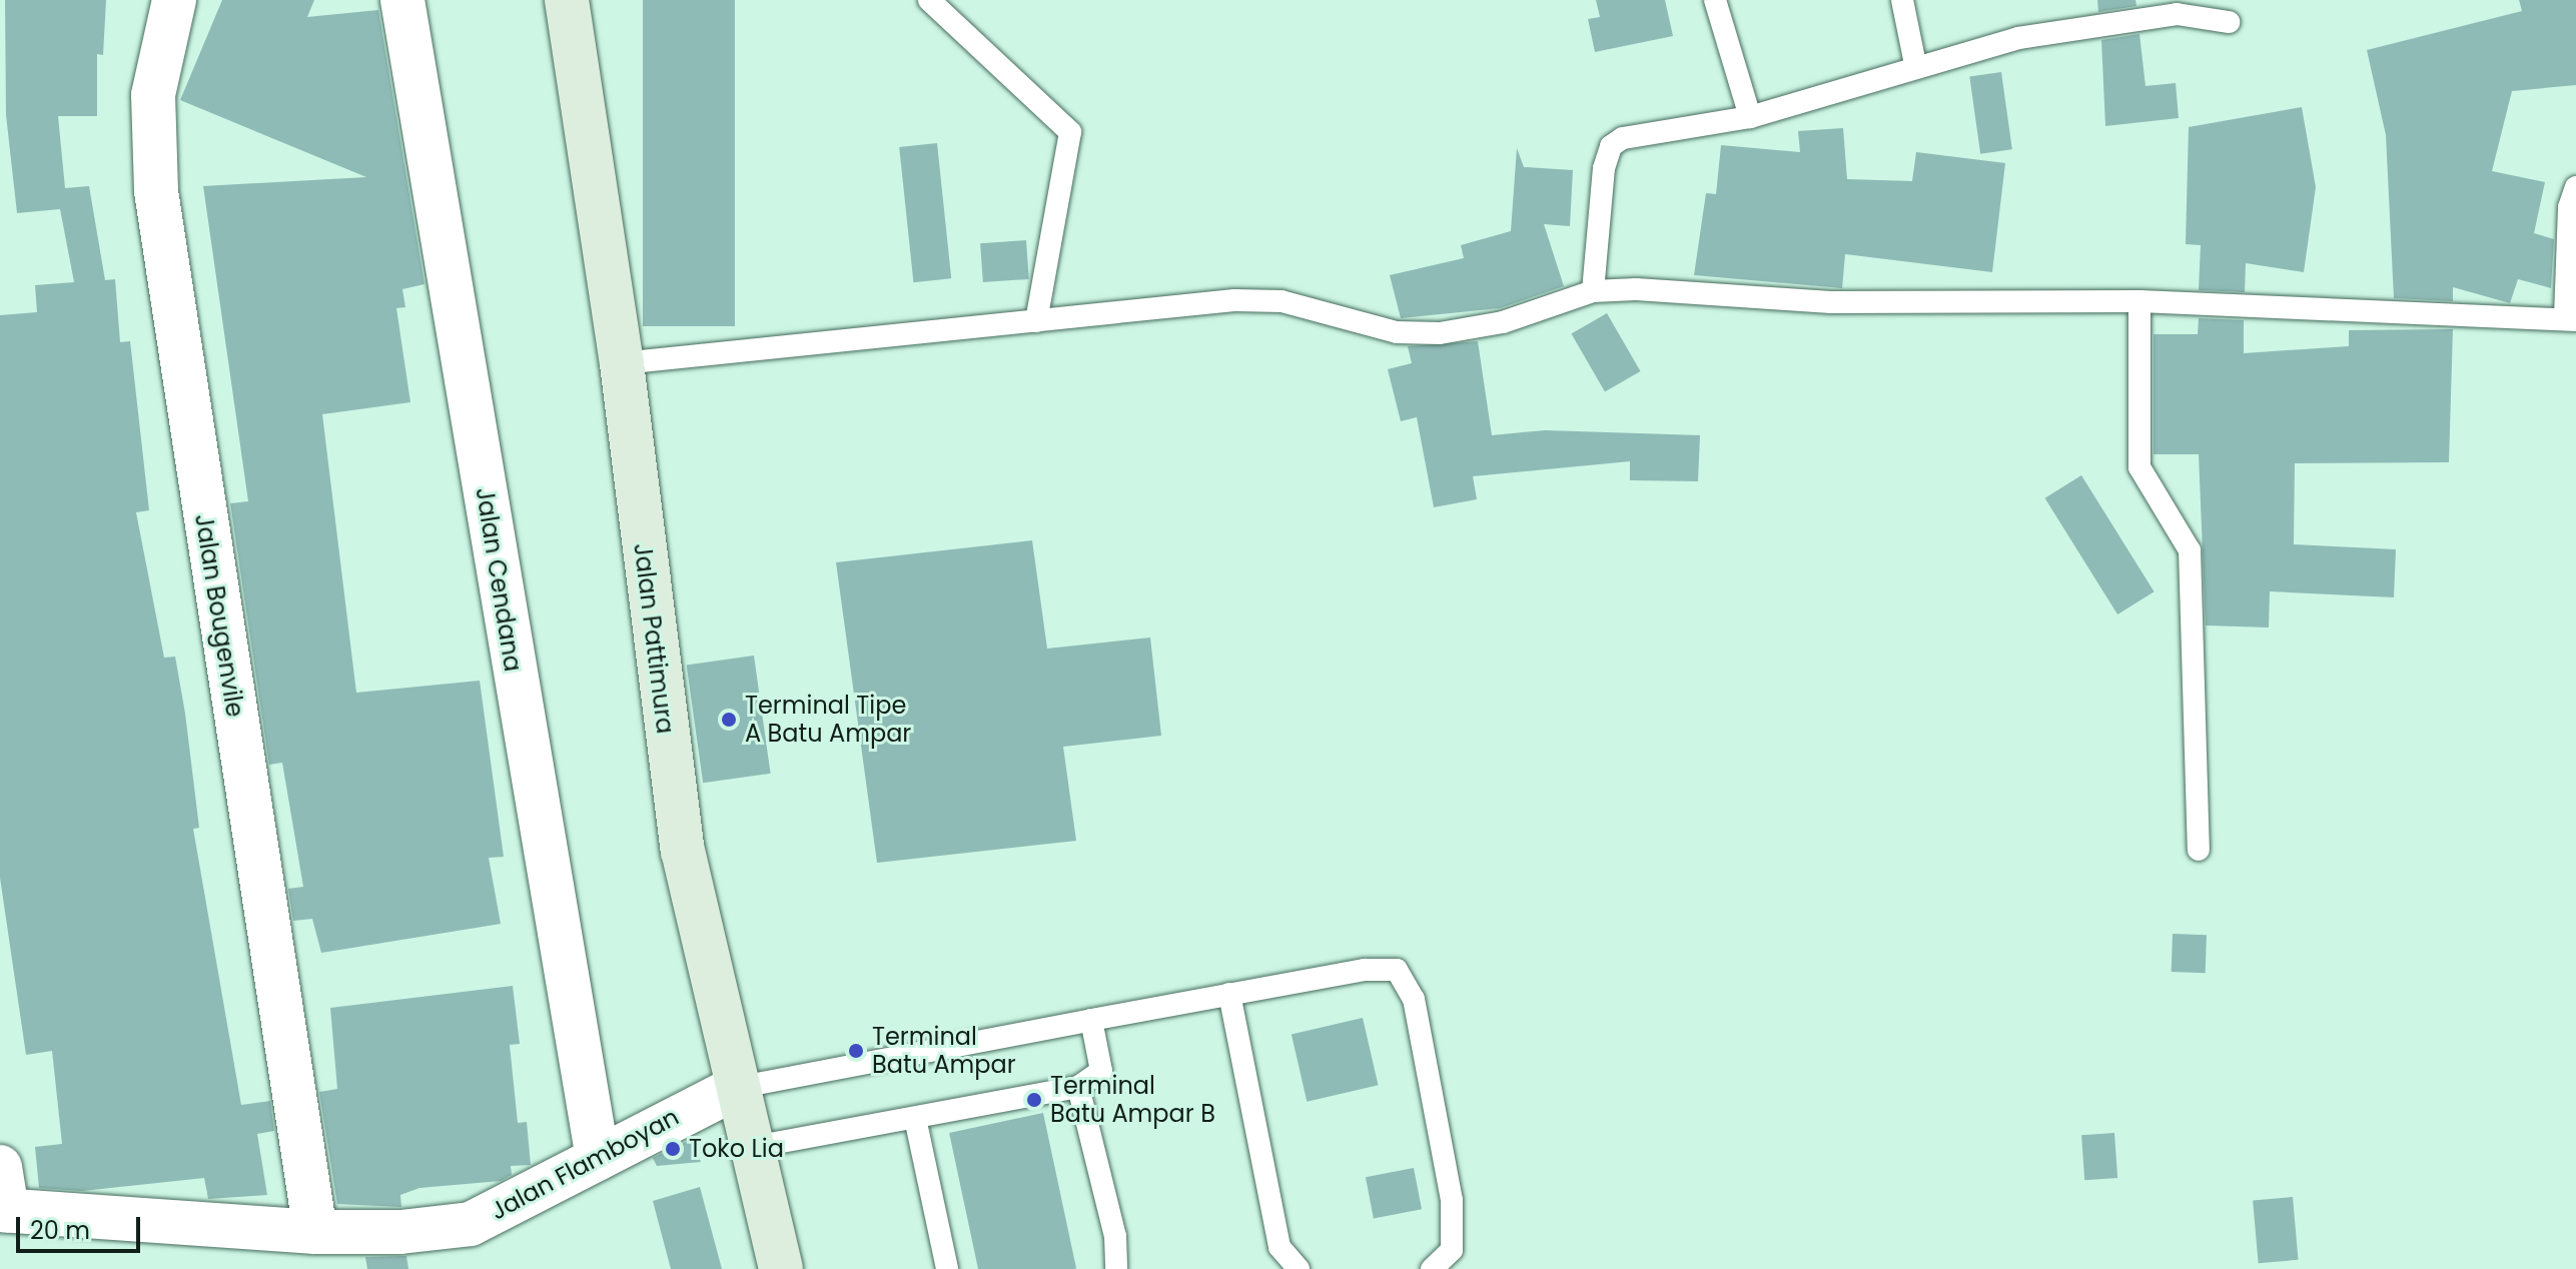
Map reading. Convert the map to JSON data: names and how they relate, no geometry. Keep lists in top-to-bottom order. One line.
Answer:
{"streets":{"street":["Jalan Cendana","Jalan Bougenvile","Jalan Pattimura","Jalan Flamboyan"]},"crossings":[["Jalan Cendana","Jalan Flamboyan"],["Jalan Bougenvile","Jalan Flamboyan"],["Jalan Pattimura","Jalan Flamboyan"]],"places":["Terminal Tipe A Batu Ampar","Terminal Batu Ampar","Terminal Batu Ampar B","Toko Lia"],"scale_bar":"20 m"}
